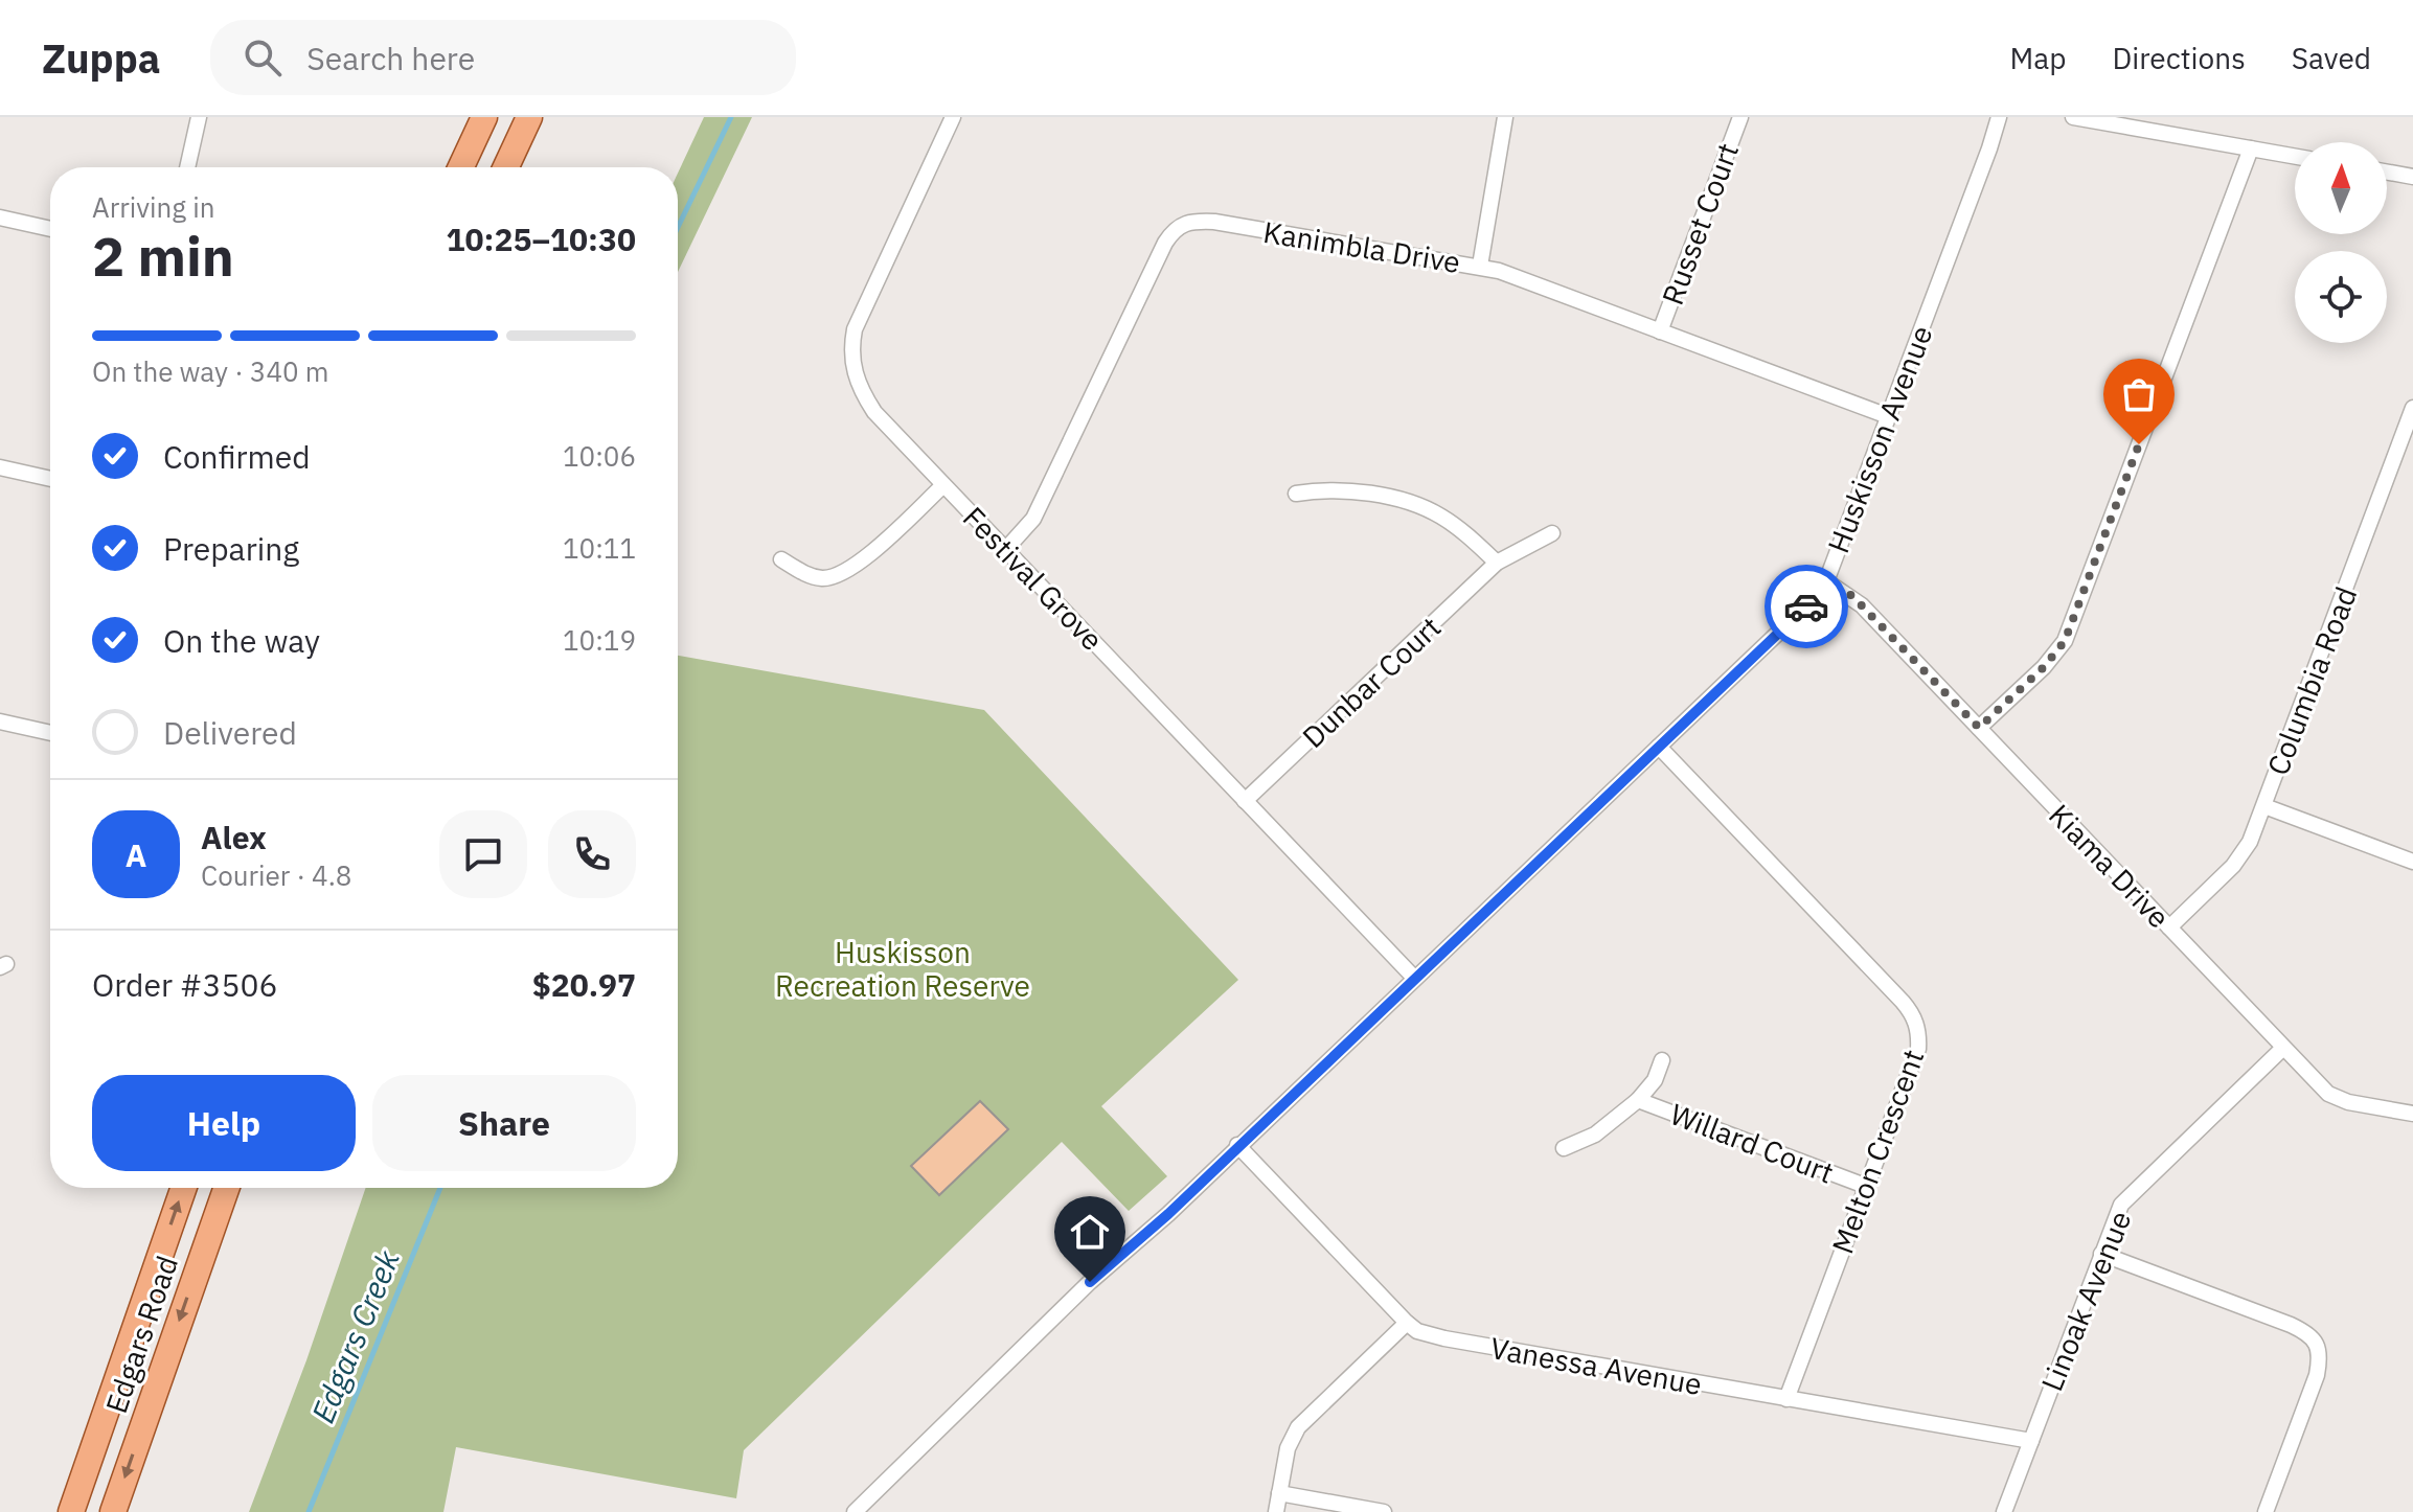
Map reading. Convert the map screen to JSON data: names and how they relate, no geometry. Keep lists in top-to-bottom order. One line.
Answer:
{"streets":{"main road":["Edgars Road"],"street":["Russet Court","Kanimbla Drive","Huskisson Avenue","Festival Grove","Columbia Road","Dunbar Court","Kiama Drive","Willard Court","Melton Crescent","Linoak Avenue","Vanessa Avenue"]},"crossings":[["Russet Court","Kanimbla Drive"],["Kanimbla Drive","Huskisson Avenue"],["Kanimbla Drive","Festival Grove"],["Huskisson Avenue","Festival Grove"],["Huskisson Avenue","Kiama Drive"],["Huskisson Avenue","Melton Crescent"],["Huskisson Avenue","Vanessa Avenue"],["Festival Grove","Dunbar Court"],["Columbia Road","Kiama Drive"],["Kiama Drive","Linoak Avenue"],["Willard Court","Melton Crescent"],["Melton Crescent","Vanessa Avenue"],["Linoak Avenue","Vanessa Avenue"]],"water":["Edgars Creek"],"parks":["Huskisson Recreation Reserve"],"north":"top","page":{"header":"Zuppa","search":"Search here","nav":["Map","Directions","Saved"],"heading":["2 min","Arriving in","10:25–10:30"],"panel":["Alex","Courier · 4.8","Order #3506","$20.97"],"bar":"On the way · 340 m","list":[["Confirmed","10:06"],["Preparing","10:11"],["On the way","10:19"],"Delivered"],"round":"A","buttons":["Help","Share"]}}
